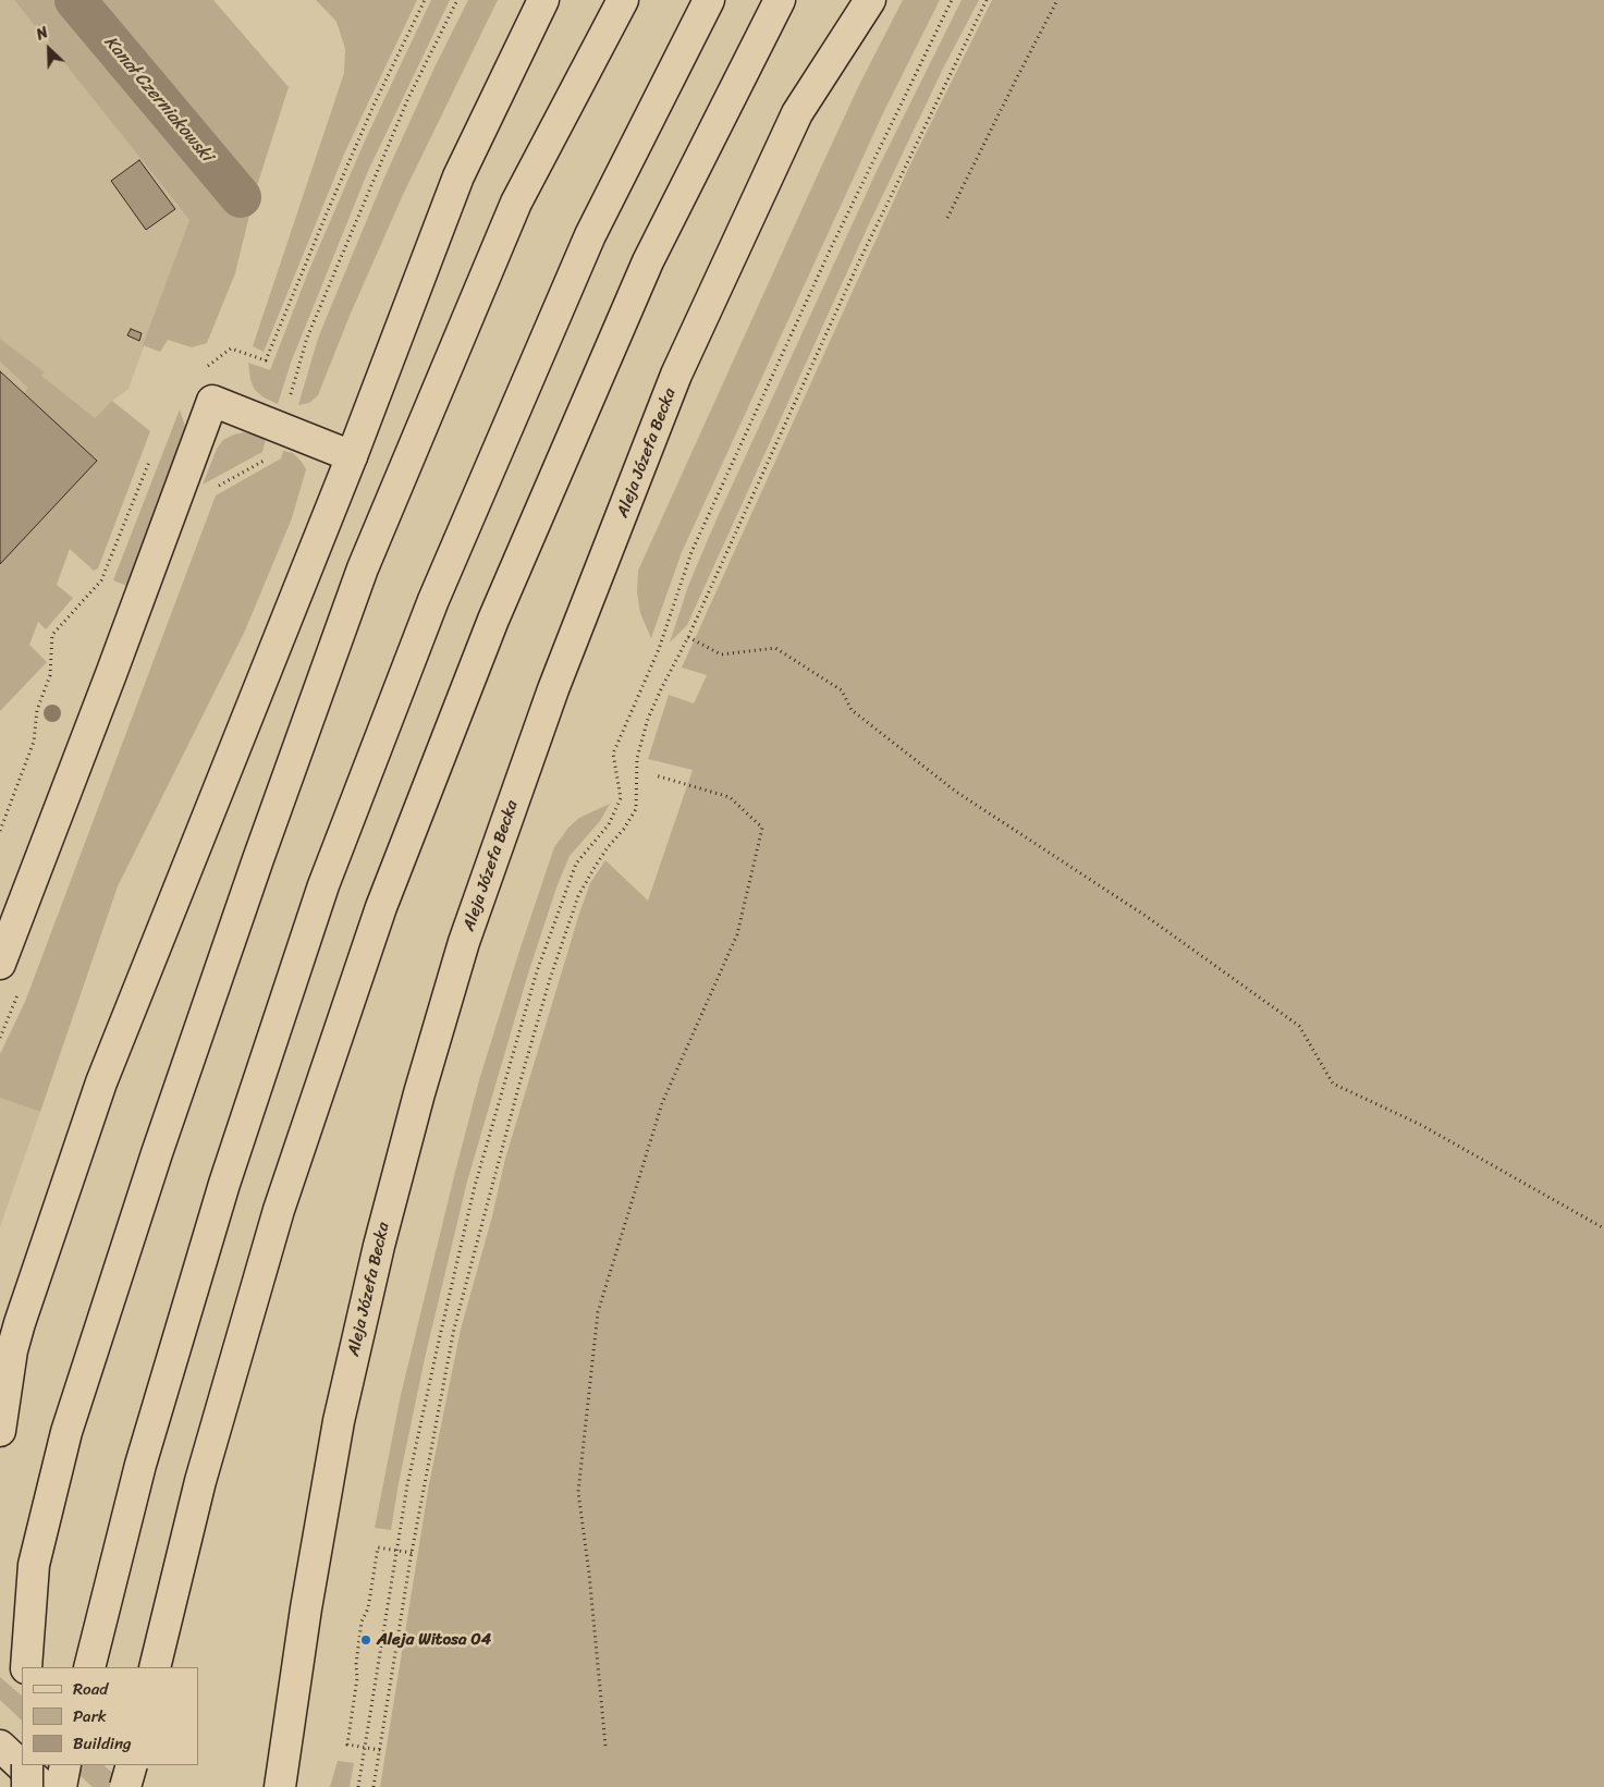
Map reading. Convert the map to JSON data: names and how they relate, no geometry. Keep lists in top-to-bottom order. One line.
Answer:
{"streets":{"main road":["Aleja Józefa Becka"]},"water":["Kanał Czerniakowski"],"places":["Aleja Witosa 04"],"legend":["Road","Park","Building"],"north":"top left"}
